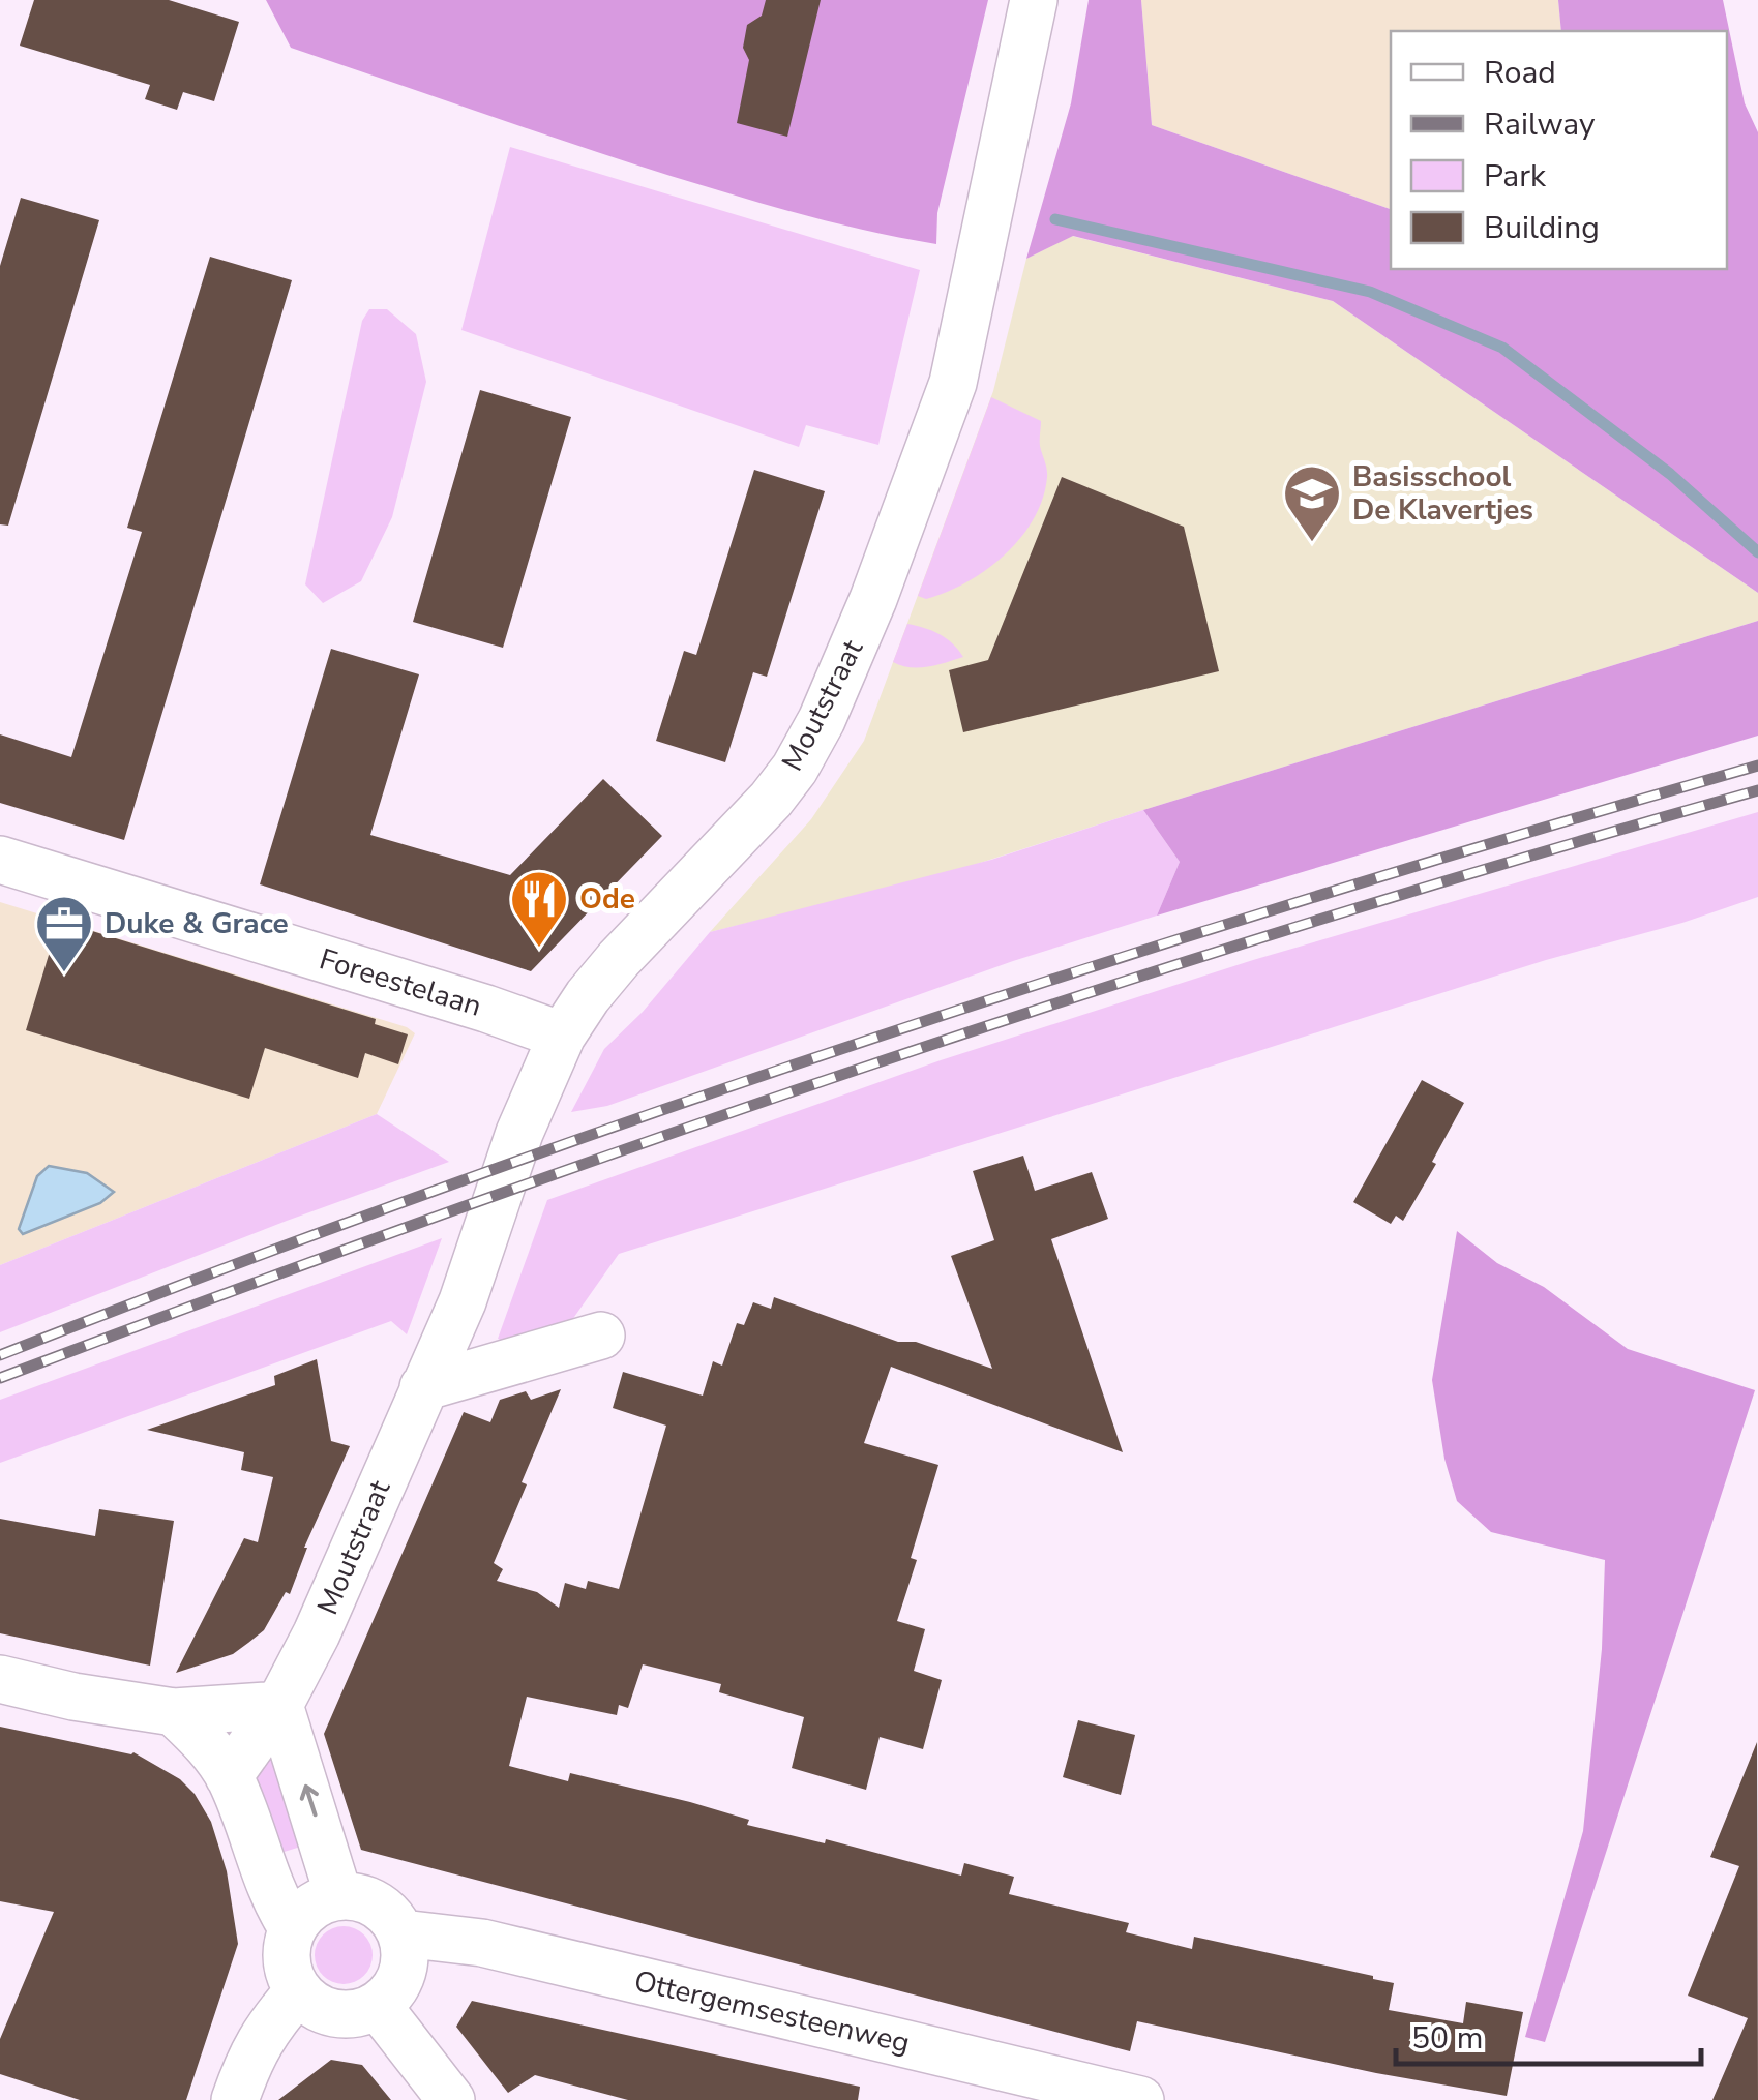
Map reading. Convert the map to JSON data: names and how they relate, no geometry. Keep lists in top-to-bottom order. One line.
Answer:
{"streets":{"street":["Moutstraat","Foreestelaan","Ottergemsesteenweg"]},"crossings":[["Moutstraat","Foreestelaan"]],"places":{"school or university":["Basisschool De Klavertjes"],"restaurant":["Ode"],"office":["Duke & Grace"]},"legend":["Road","Railway","Park","Building"],"scale_bar":"50 m"}
